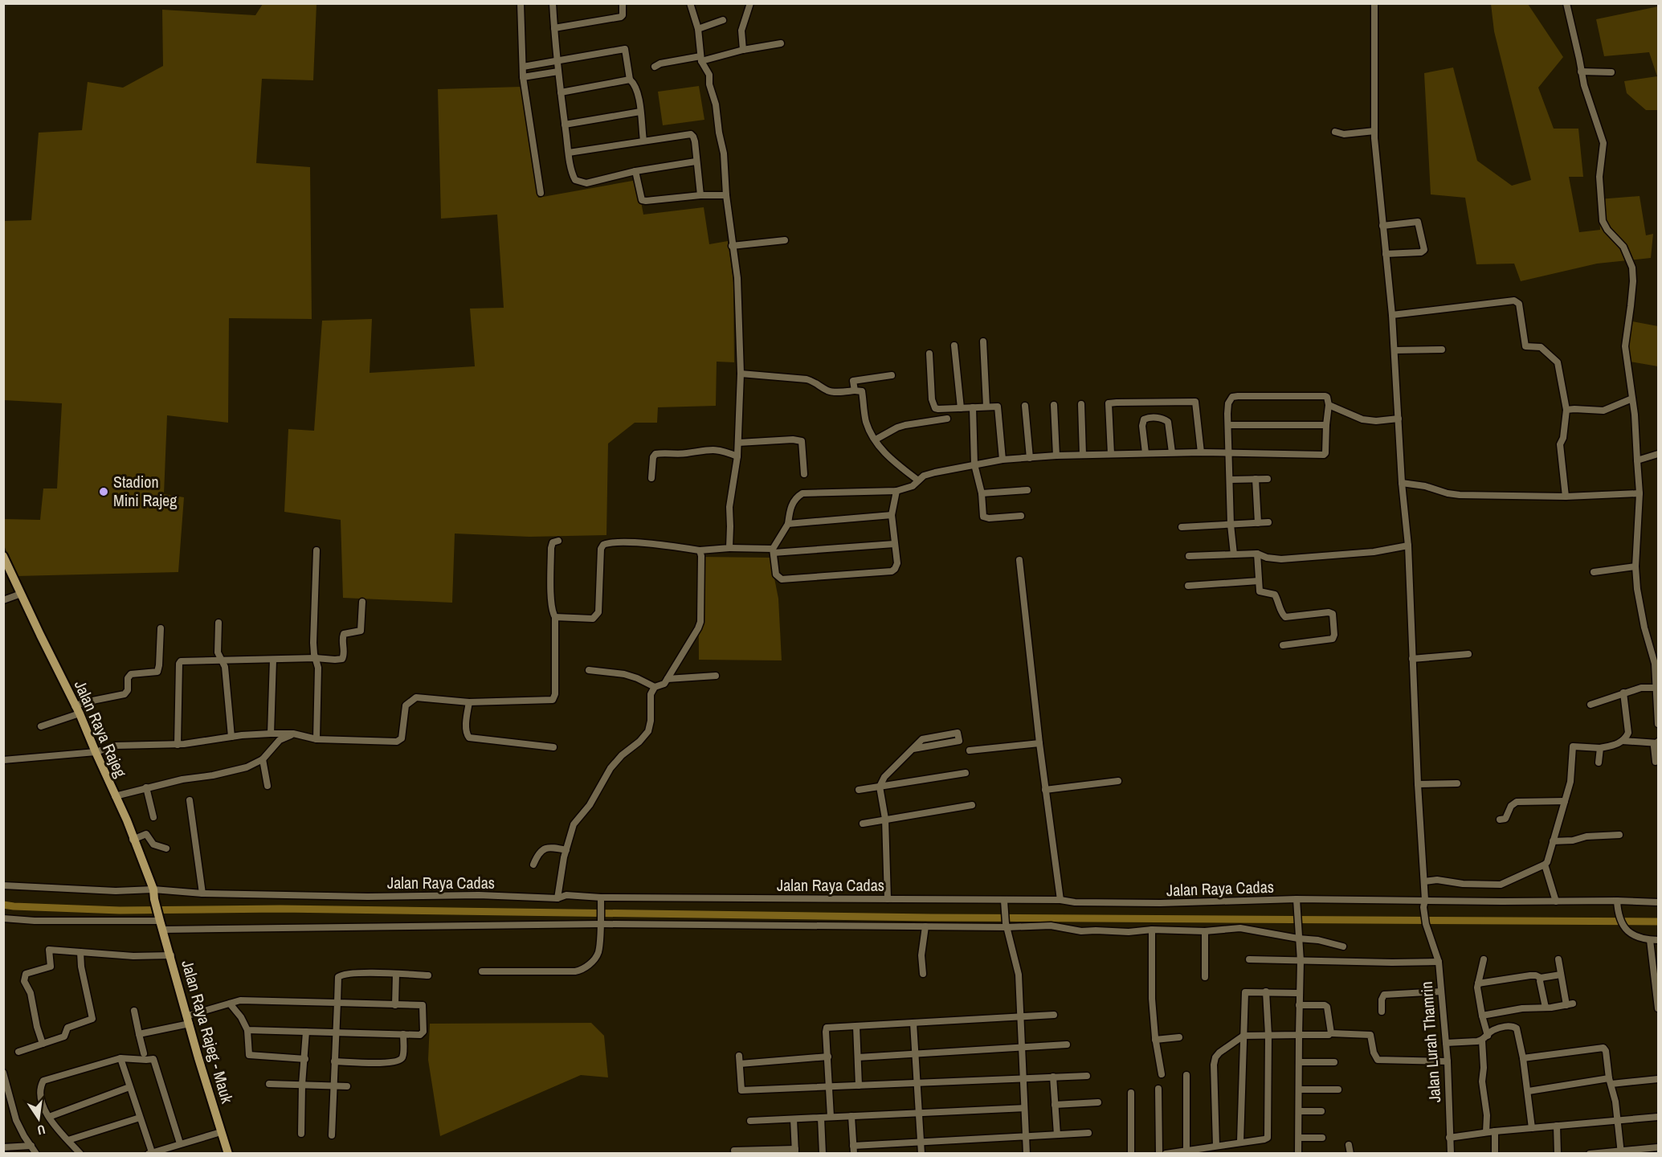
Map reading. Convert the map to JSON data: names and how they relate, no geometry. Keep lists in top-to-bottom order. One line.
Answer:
{"streets":{"main road":["Jalan Raya Rajeg","Jalan Raya Rajeg - Mauk"],"street":["Jalan Raya Cadas","Jalan Lurah Thamrin"]},"crossings":[["Jalan Raya Rajeg","Jalan Raya Cadas"],["Jalan Raya Rajeg","Jalan Raya Rajeg - Mauk"],["Jalan Raya Cadas","Jalan Lurah Thamrin"]],"places":["Stadion Mini Rajeg"],"north":"bottom"}
